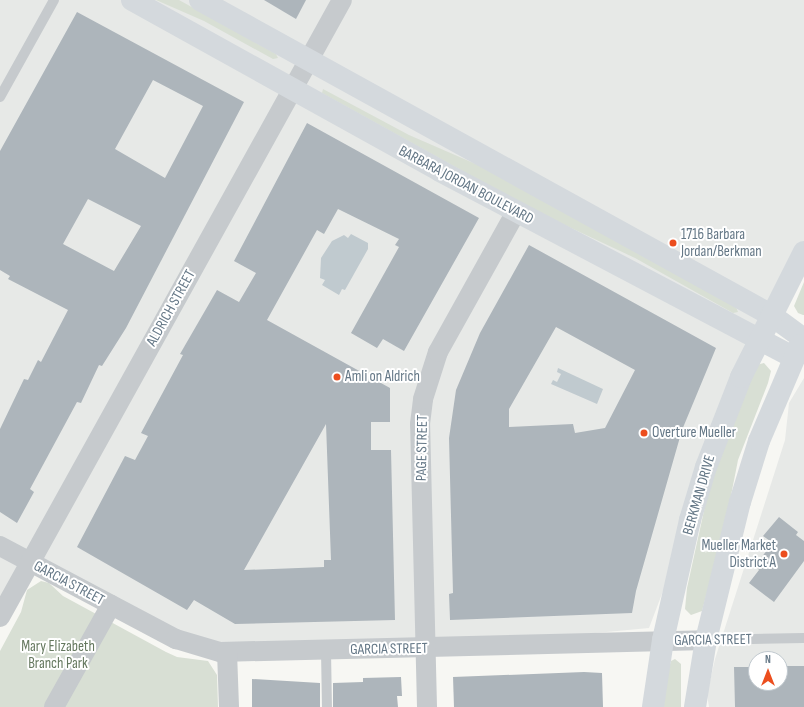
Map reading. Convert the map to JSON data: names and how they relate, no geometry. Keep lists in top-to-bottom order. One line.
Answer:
{"streets":{"street":["BARBARA JORDAN BOULEVARD","ALDRICH STREET","PAGE STREET","BERKMAN DRIVE","GARCIA STREET"]},"crossings":[["BARBARA JORDAN BOULEVARD","ALDRICH STREET"],["BARBARA JORDAN BOULEVARD","PAGE STREET"],["BARBARA JORDAN BOULEVARD","BERKMAN DRIVE"],["ALDRICH STREET","GARCIA STREET"],["PAGE STREET","GARCIA STREET"],["BERKMAN DRIVE","GARCIA STREET"]],"parks":["Mary Elizabeth Branch Park"],"places":["1716 Barbara Jordan/Berkman","Amli on Aldrich","Overture Mueller","Mueller Market District A"],"north":"top"}
